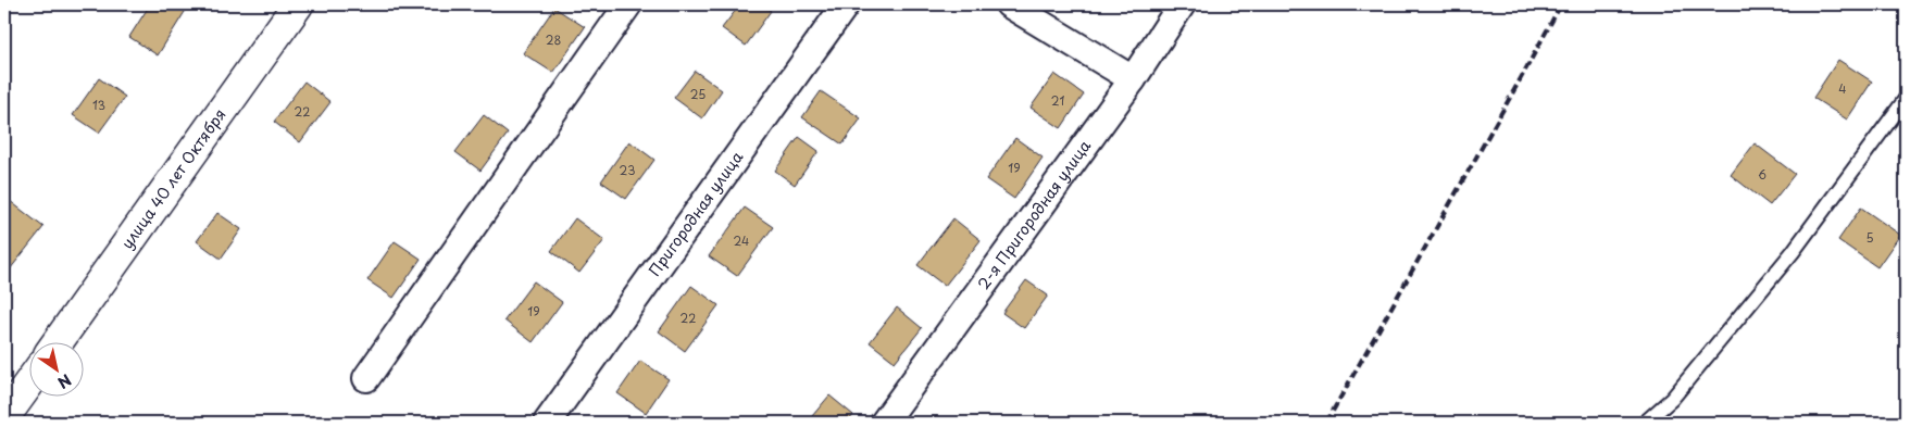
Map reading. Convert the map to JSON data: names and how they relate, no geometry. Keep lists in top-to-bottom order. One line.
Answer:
{"streets":{"main road":["улица 40 лет Октября"],"street":["Пригородная улица","2-я Пригородная улица"]},"house_numbers":["28","4","25","21","13","22","19","23","6","5","24","19","22"],"north":"bottom right"}
